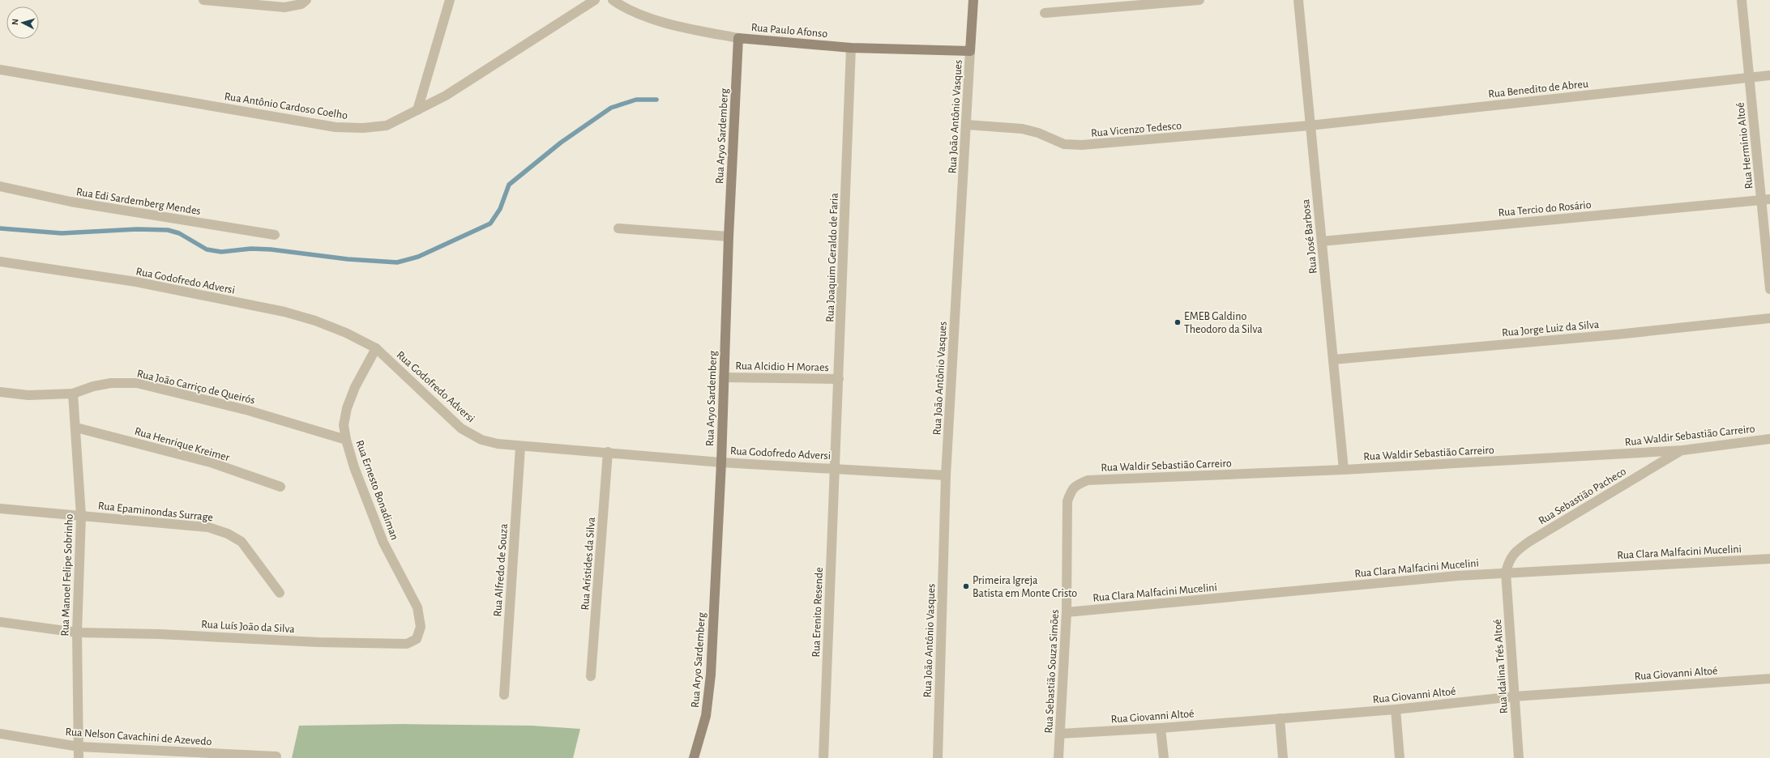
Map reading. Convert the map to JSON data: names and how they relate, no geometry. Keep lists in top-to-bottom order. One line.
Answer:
{"streets":{"street":["Rua Paulo Afonso","Rua Benedito de Abreu","Rua Antônio Cardoso Coelho","Rua João Antônio Vasques","Rua Vicenzo Tedesco","Rua Aryo Sardemberg","Rua Hermínio Altoé","Rua Edi Sardemberg Mendes","Rua Tercio do Rosário","Rua José Barbosa","Rua Joaquim Geraldo de Faria","Rua Godofredo Adversi","Rua Jorge Luiz da Silva","Rua Alcidio H Moraes","Rua João Carriço de Queirós","Rua Waldir Sebastião Carreiro","Rua Henrique Kreimer","Rua Ernesto Bonadiman","Rua Sebastião Pacheco","Rua Epaminondas Surrage","Rua Clara Malfacini Mucelini","Rua Arístides da Silva","Rua Alfredo de Souza","Rua Manoel Felipe Sobrinho","Rua Erenito Resende","Rua Luís João da Silva","Rua Idalina Trés Altoé","Rua Sebastião Souza Simões","Rua Giovanni Altoé","Rua Nelson Cavachini de Azevedo"]},"crossings":[["Rua Paulo Afonso","Rua João Antônio Vasques"],["Rua Paulo Afonso","Rua Aryo Sardemberg"],["Rua Paulo Afonso","Rua Joaquim Geraldo de Faria"],["Rua Benedito de Abreu","Rua Vicenzo Tedesco"],["Rua Benedito de Abreu","Rua Hermínio Altoé"],["Rua Benedito de Abreu","Rua José Barbosa"],["Rua João Antônio Vasques","Rua Vicenzo Tedesco"],["Rua João Antônio Vasques","Rua Godofredo Adversi"],["Rua Vicenzo Tedesco","Rua José Barbosa"],["Rua Aryo Sardemberg","Rua Godofredo Adversi"],["Rua Aryo Sardemberg","Rua Alcidio H Moraes"],["Rua Hermínio Altoé","Rua Tercio do Rosário"],["Rua Tercio do Rosário","Rua José Barbosa"],["Rua José Barbosa","Rua Jorge Luiz da Silva"],["Rua José Barbosa","Rua Waldir Sebastião Carreiro"],["Rua Joaquim Geraldo de Faria","Rua Godofredo Adversi"],["Rua Joaquim Geraldo de Faria","Rua Alcidio H Moraes"],["Rua Joaquim Geraldo de Faria","Rua Erenito Resende"],["Rua Godofredo Adversi","Rua Ernesto Bonadiman"],["Rua Godofredo Adversi","Rua Arístides da Silva"],["Rua Godofredo Adversi","Rua Alfredo de Souza"],["Rua Godofredo Adversi","Rua Erenito Resende"],["Rua João Carriço de Queirós","Rua Ernesto Bonadiman"],["Rua João Carriço de Queirós","Rua Manoel Felipe Sobrinho"],["Rua Waldir Sebastião Carreiro","Rua Sebastião Pacheco"],["Rua Waldir Sebastião Carreiro","Rua Sebastião Souza Simões"],["Rua Henrique Kreimer","Rua Manoel Felipe Sobrinho"],["Rua Ernesto Bonadiman","Rua Luís João da Silva"],["Rua Sebastião Pacheco","Rua Clara Malfacini Mucelini"],["Rua Sebastião Pacheco","Rua Idalina Trés Altoé"],["Rua Epaminondas Surrage","Rua Manoel Felipe Sobrinho"],["Rua Clara Malfacini Mucelini","Rua Idalina Trés Altoé"],["Rua Clara Malfacini Mucelini","Rua Sebastião Souza Simões"],["Rua Manoel Felipe Sobrinho","Rua Luís João da Silva"],["Rua Manoel Felipe Sobrinho","Rua Nelson Cavachini de Azevedo"],["Rua Idalina Trés Altoé","Rua Giovanni Altoé"],["Rua Sebastião Souza Simões","Rua Giovanni Altoé"]],"places":["EMEB Galdino Theodoro da Silva","Primeira Igreja Batista em Monte Cristo"],"north":"left"}
